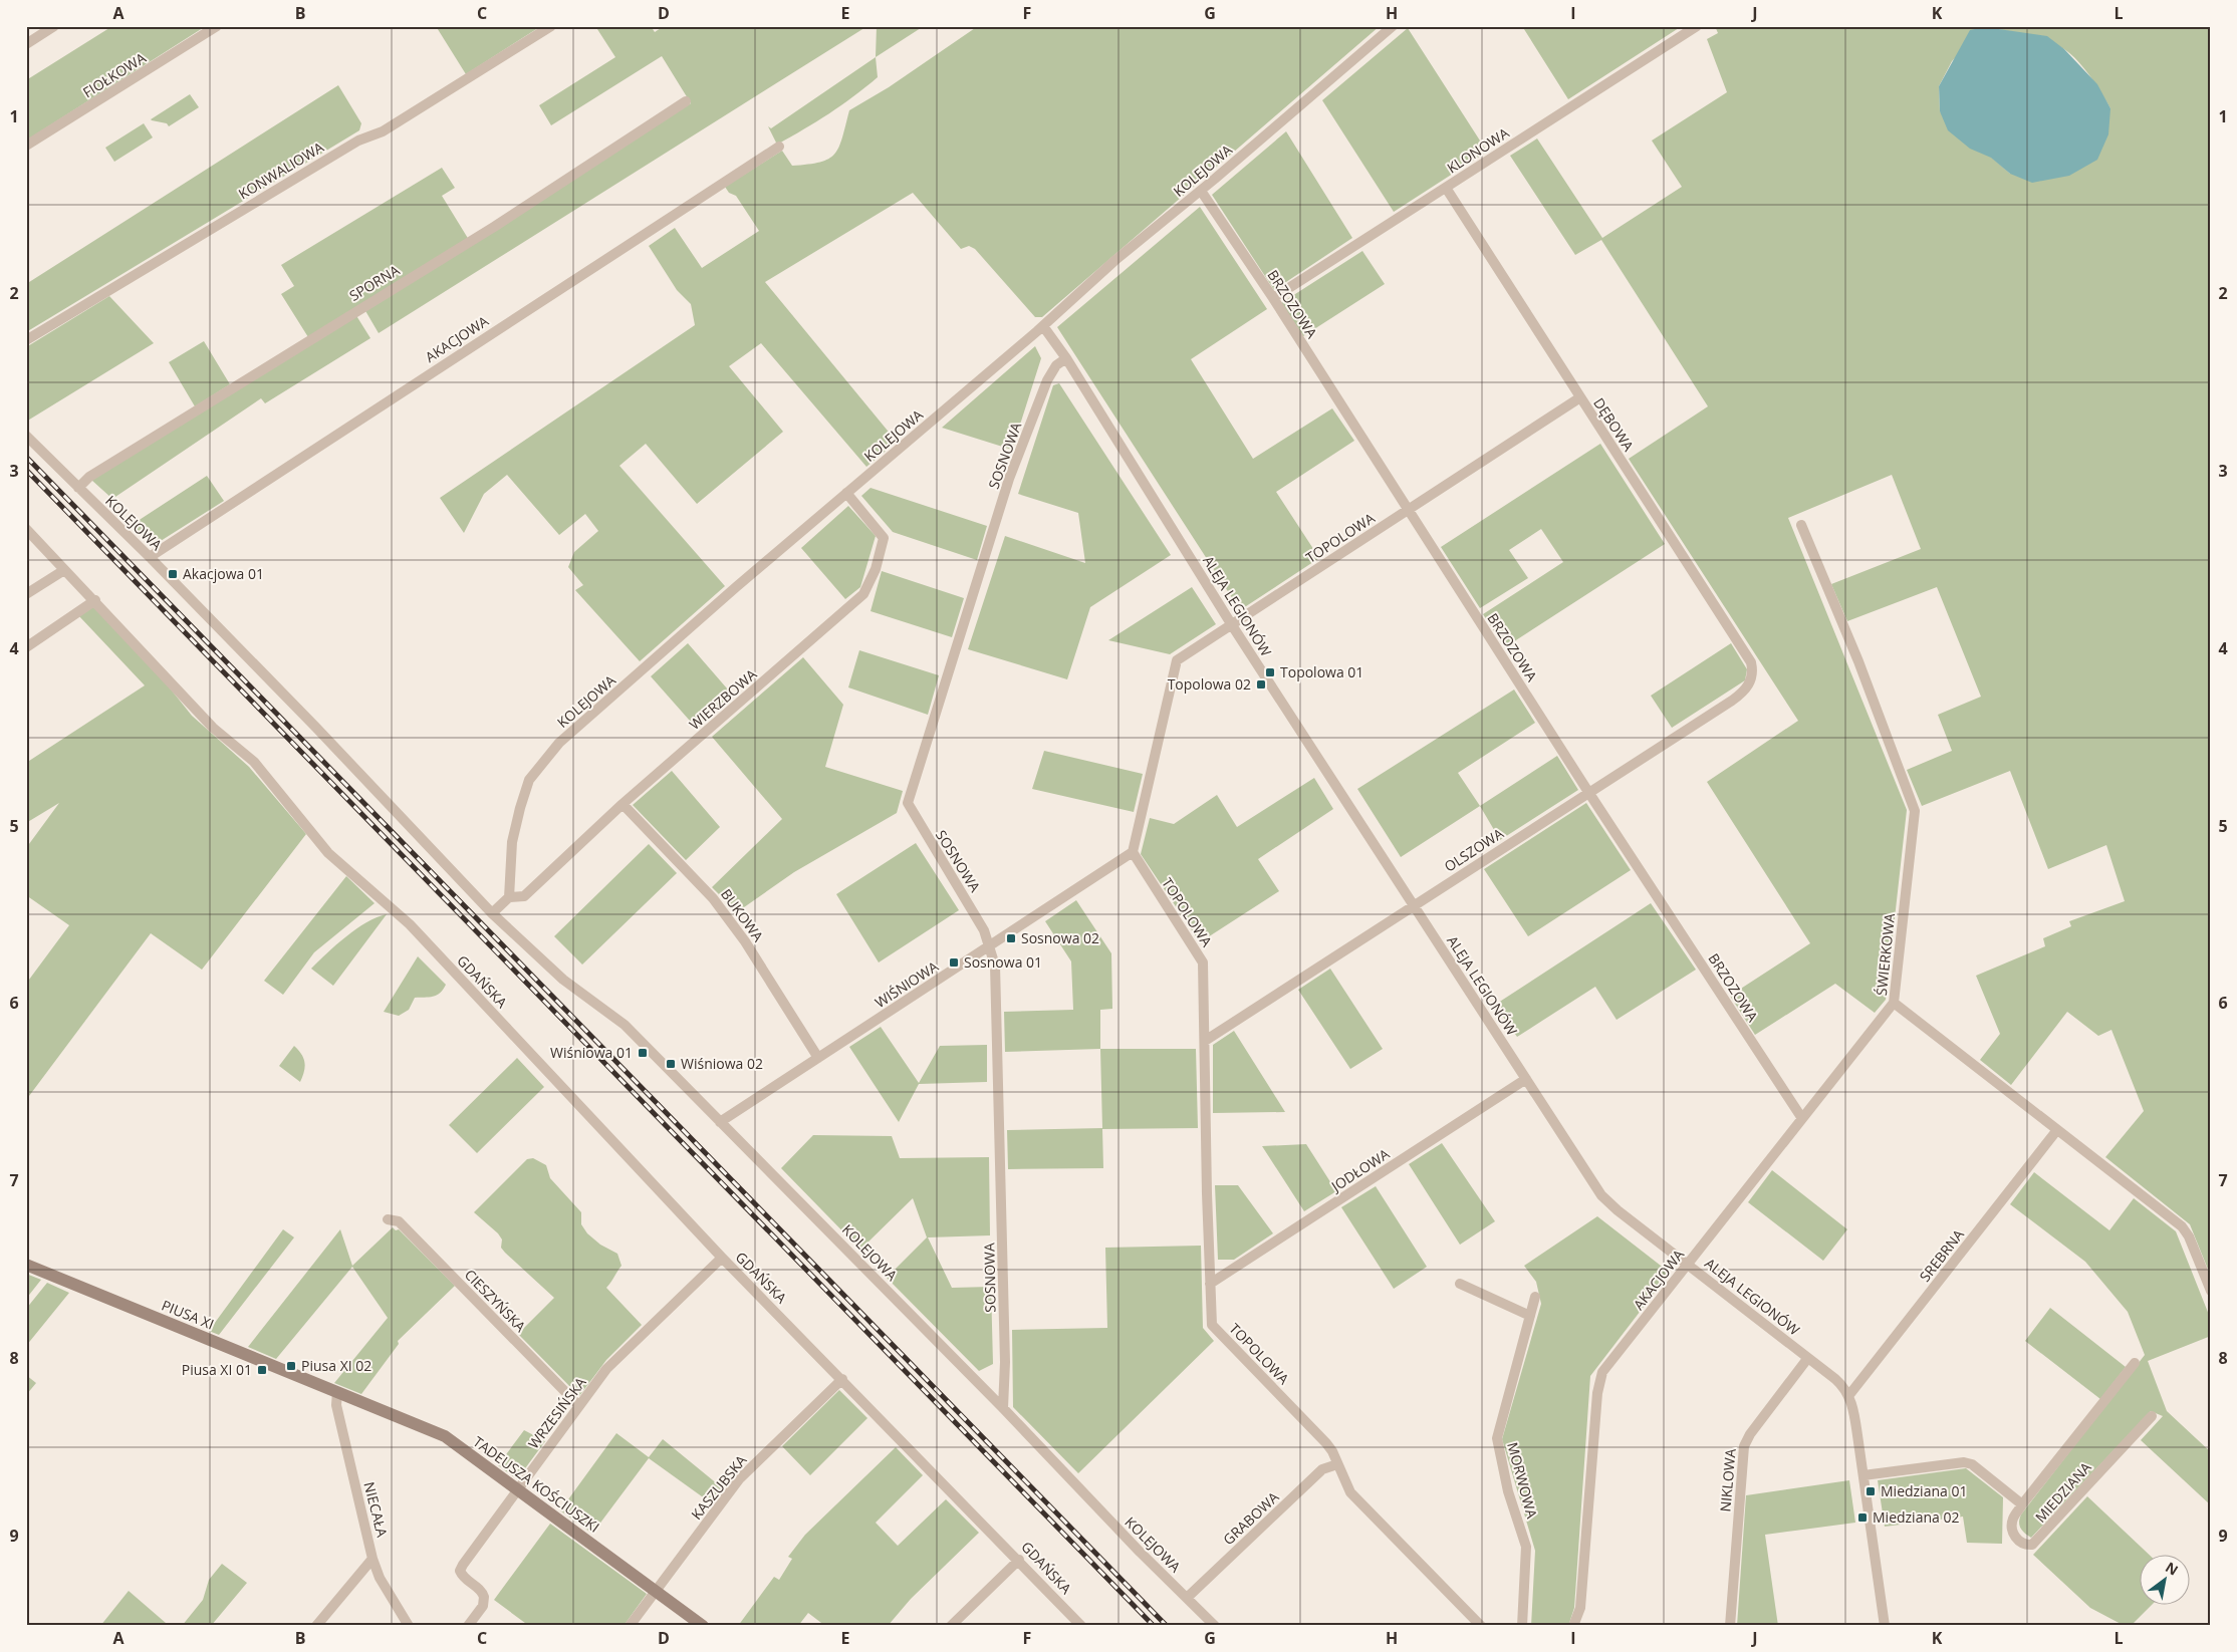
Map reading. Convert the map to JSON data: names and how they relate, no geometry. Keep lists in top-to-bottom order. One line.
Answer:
{"streets":{"street":["FIOŁKOWA","KLONOWA","KONWALIOWA","KOLEJOWA","SPORNA","BRZOZOWA","AKACJOWA","DĘBOWA","SOSNOWA","TOPOLOWA","ALEJA LEGIONÓW","WIERZBOWA","OLSZOWA","BUKOWA","ŚWIERKOWA","GDAŃSKA","WIŚNIOWA","JODŁOWA","SREBRNA","CIESZYŃSKA","PIUSA XI","WRZESIŃSKA","MORWOWA","NIKLOWA","TADEUSZA KOŚCIUSZKI","KASZUBSKA","MIEDZIANA","NIECAŁA","GRABOWA"]},"crossings":[["KLONOWA","BRZOZOWA"],["KLONOWA","DĘBOWA"],["KOLEJOWA","SPORNA"],["KOLEJOWA","BRZOZOWA"],["KOLEJOWA","AKACJOWA"],["KOLEJOWA","SOSNOWA"],["KOLEJOWA","ALEJA LEGIONÓW"],["KOLEJOWA","WIERZBOWA"],["KOLEJOWA","WIŚNIOWA"],["KOLEJOWA","GRABOWA"],["BRZOZOWA","AKACJOWA"],["BRZOZOWA","TOPOLOWA"],["BRZOZOWA","OLSZOWA"],["AKACJOWA","ALEJA LEGIONÓW"],["AKACJOWA","ŚWIERKOWA"],["DĘBOWA","TOPOLOWA"],["DĘBOWA","OLSZOWA"],["SOSNOWA","ALEJA LEGIONÓW"],["SOSNOWA","WIŚNIOWA"],["TOPOLOWA","ALEJA LEGIONÓW"],["TOPOLOWA","OLSZOWA"],["TOPOLOWA","WIŚNIOWA"],["TOPOLOWA","JODŁOWA"],["TOPOLOWA","GRABOWA"],["ALEJA LEGIONÓW","OLSZOWA"],["ALEJA LEGIONÓW","JODŁOWA"],["ALEJA LEGIONÓW","SREBRNA"],["ALEJA LEGIONÓW","NIKLOWA"],["ALEJA LEGIONÓW","MIEDZIANA"],["WIERZBOWA","BUKOWA"],["BUKOWA","WIŚNIOWA"],["ŚWIERKOWA","SREBRNA"],["GDAŃSKA","WRZESIŃSKA"],["GDAŃSKA","KASZUBSKA"],["CIESZYŃSKA","WRZESIŃSKA"],["PIUSA XI","TADEUSZA KOŚCIUSZKI"],["PIUSA XI","NIECAŁA"],["WRZESIŃSKA","TADEUSZA KOŚCIUSZKI"],["TADEUSZA KOŚCIUSZKI","KASZUBSKA"],["TADEUSZA KOŚCIUSZKI","NIECAŁA"]],"places":{"transit":["Akacjowa 01","Topolowa 01","Topolowa 02","Sosnowa 02","Sosnowa 01","Wiśniowa 01","Wiśniowa 02","Piusa XI 02","Piusa XI 01","Miedziana 01","Miedziana 02"]},"north":"top right","grid":{"columns":["A","B","C","D","E","F","G","H","I","J","K","L"],"rows":["1","2","3","4","5","6","7","8","9"]}}
